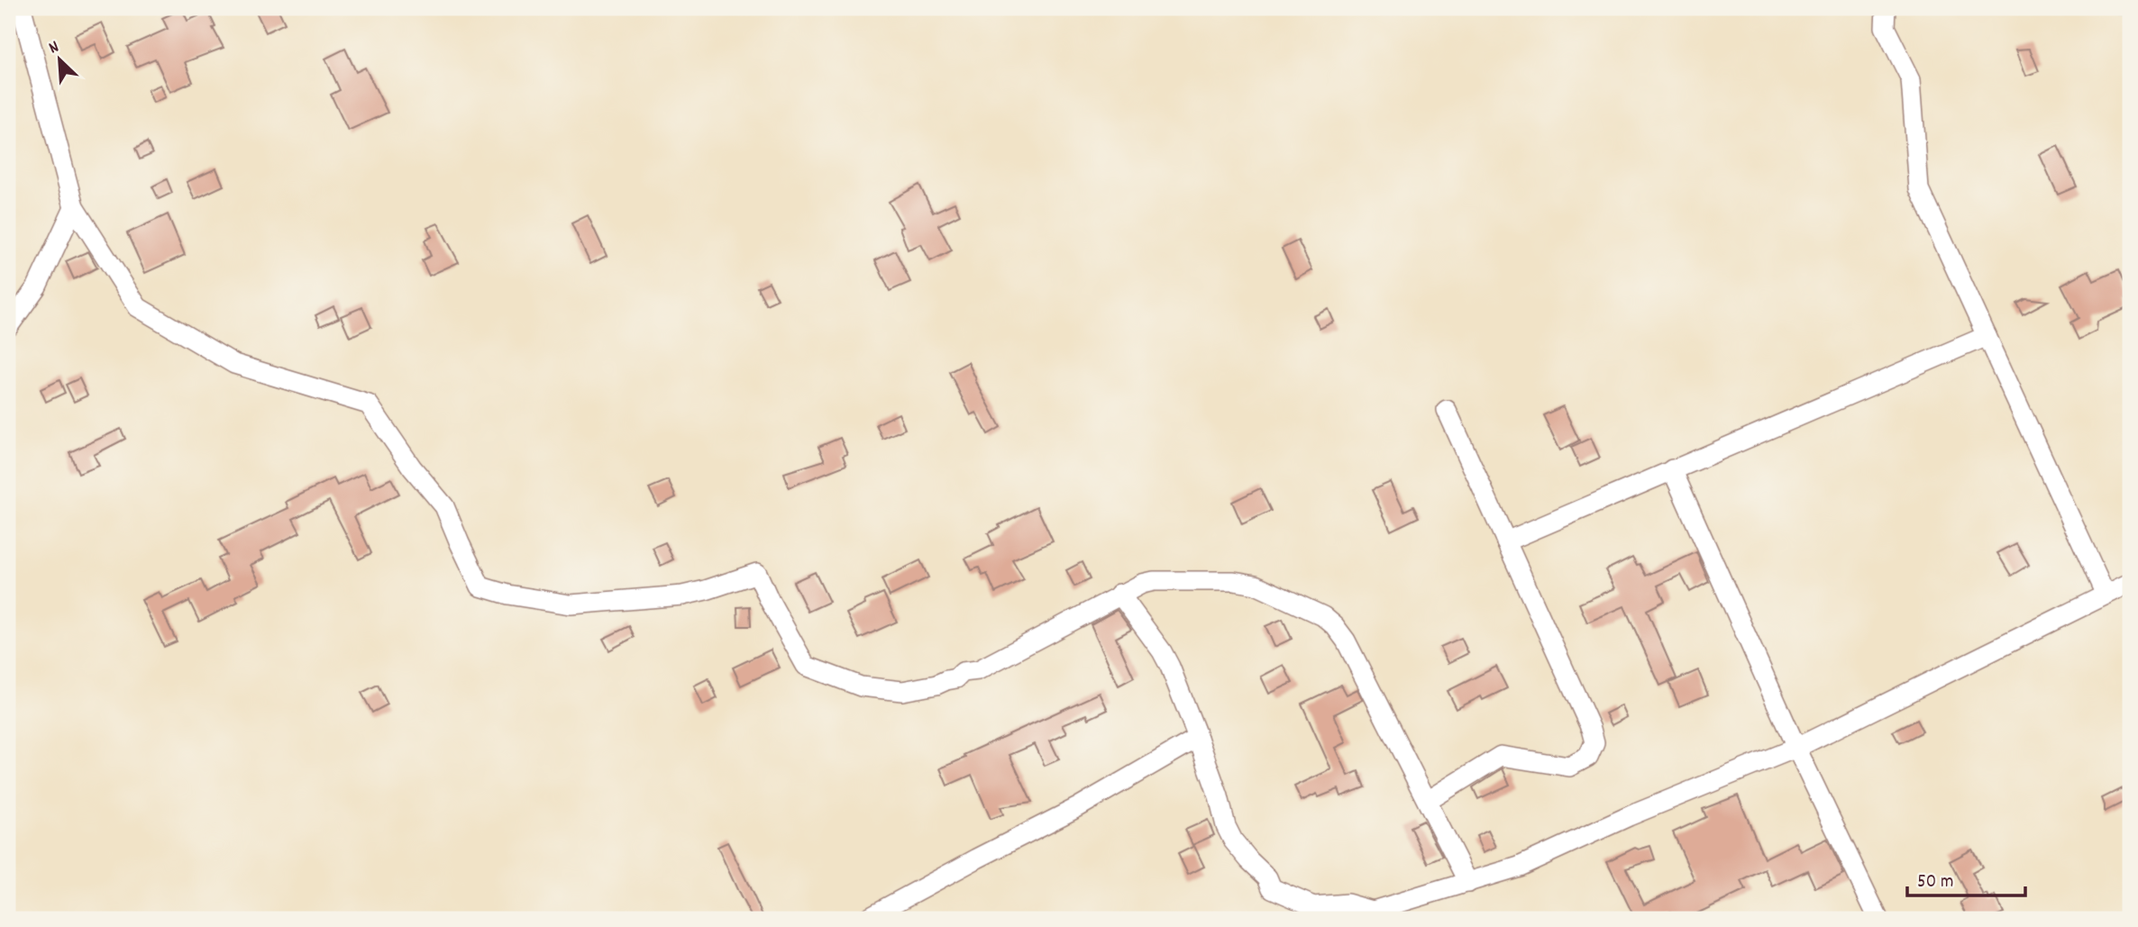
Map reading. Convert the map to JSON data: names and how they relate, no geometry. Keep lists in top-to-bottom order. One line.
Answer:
{"scale_bar":"50 m","north":"top left"}
